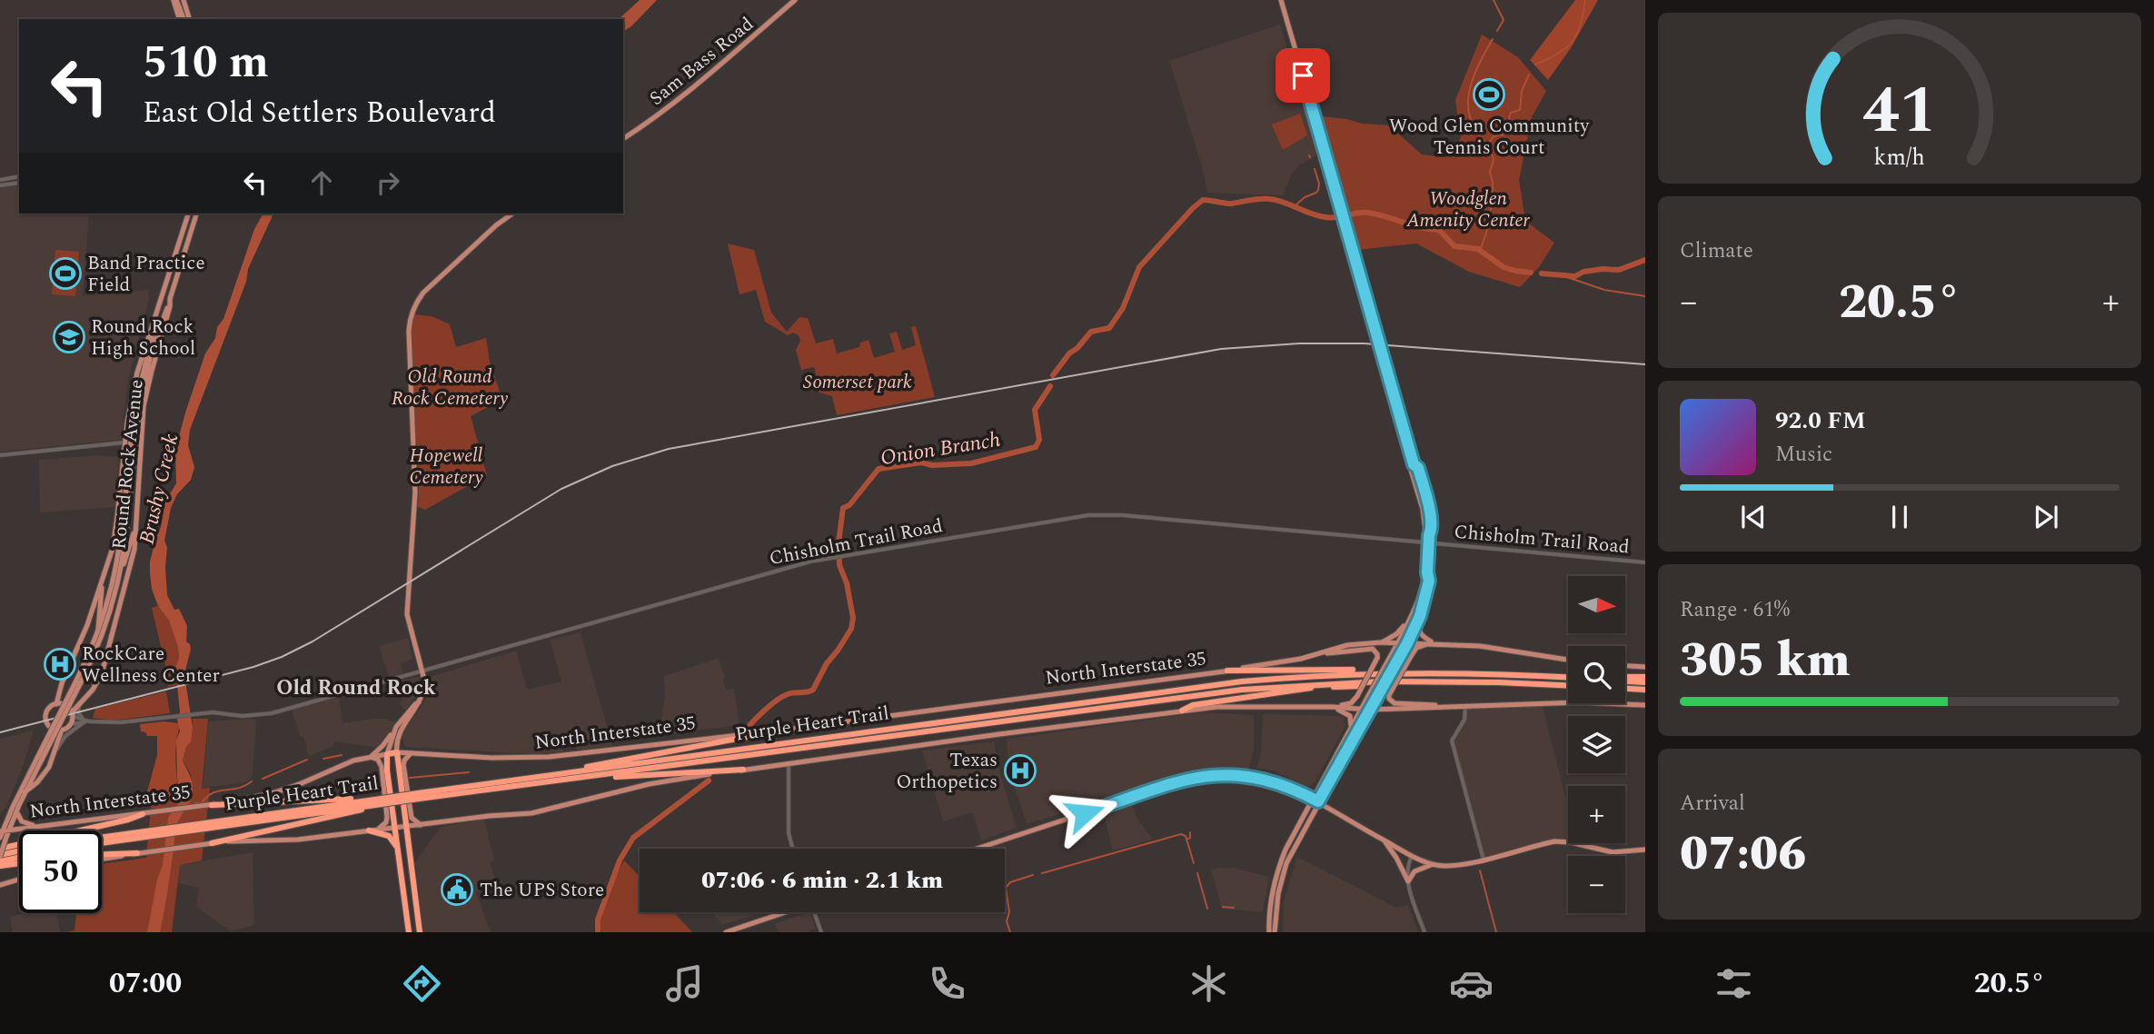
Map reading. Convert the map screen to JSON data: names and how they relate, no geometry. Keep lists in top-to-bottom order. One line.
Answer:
{"streets":{"highway":["North Interstate 35","Purple Heart Trail"],"main road":["Sam Bass Road","Round Rock Avenue"],"street":["Chisholm Trail Road"]},"crossings":[["Round Rock Avenue","Chisholm Trail Road"]],"districts":["Old Round Rock"],"water":["Onion Branch","Brushy Creek"],"parks":["Woodglen Amenity Center","Old Round Rock Cemetery","Somerset park","Hopewell Cemetery"],"places":{"sports":["Wood Glen Community Tennis Court","Band Practice Field"],"school or university":["Round Rock High School"],"hospital":["RockCare Wellness Center","Texas Orthopetics"],"public building":["The UPS Store"]},"north":"right","page":{"turn":["510 m","East Old Settlers Boulevard"],"tile":["Climate",["Range · 61%","305 km"],["Arrival","07:06"]],"heat":["−","20.5°","+"],"song":["92.0 FM","Music"],"map_buttons":["+","−"],"limit":"50","trip":"07:06 · 6 min · 2.1 km","tabs":["07:00","20.5°"],"gauge":["41","km/h"]}}
